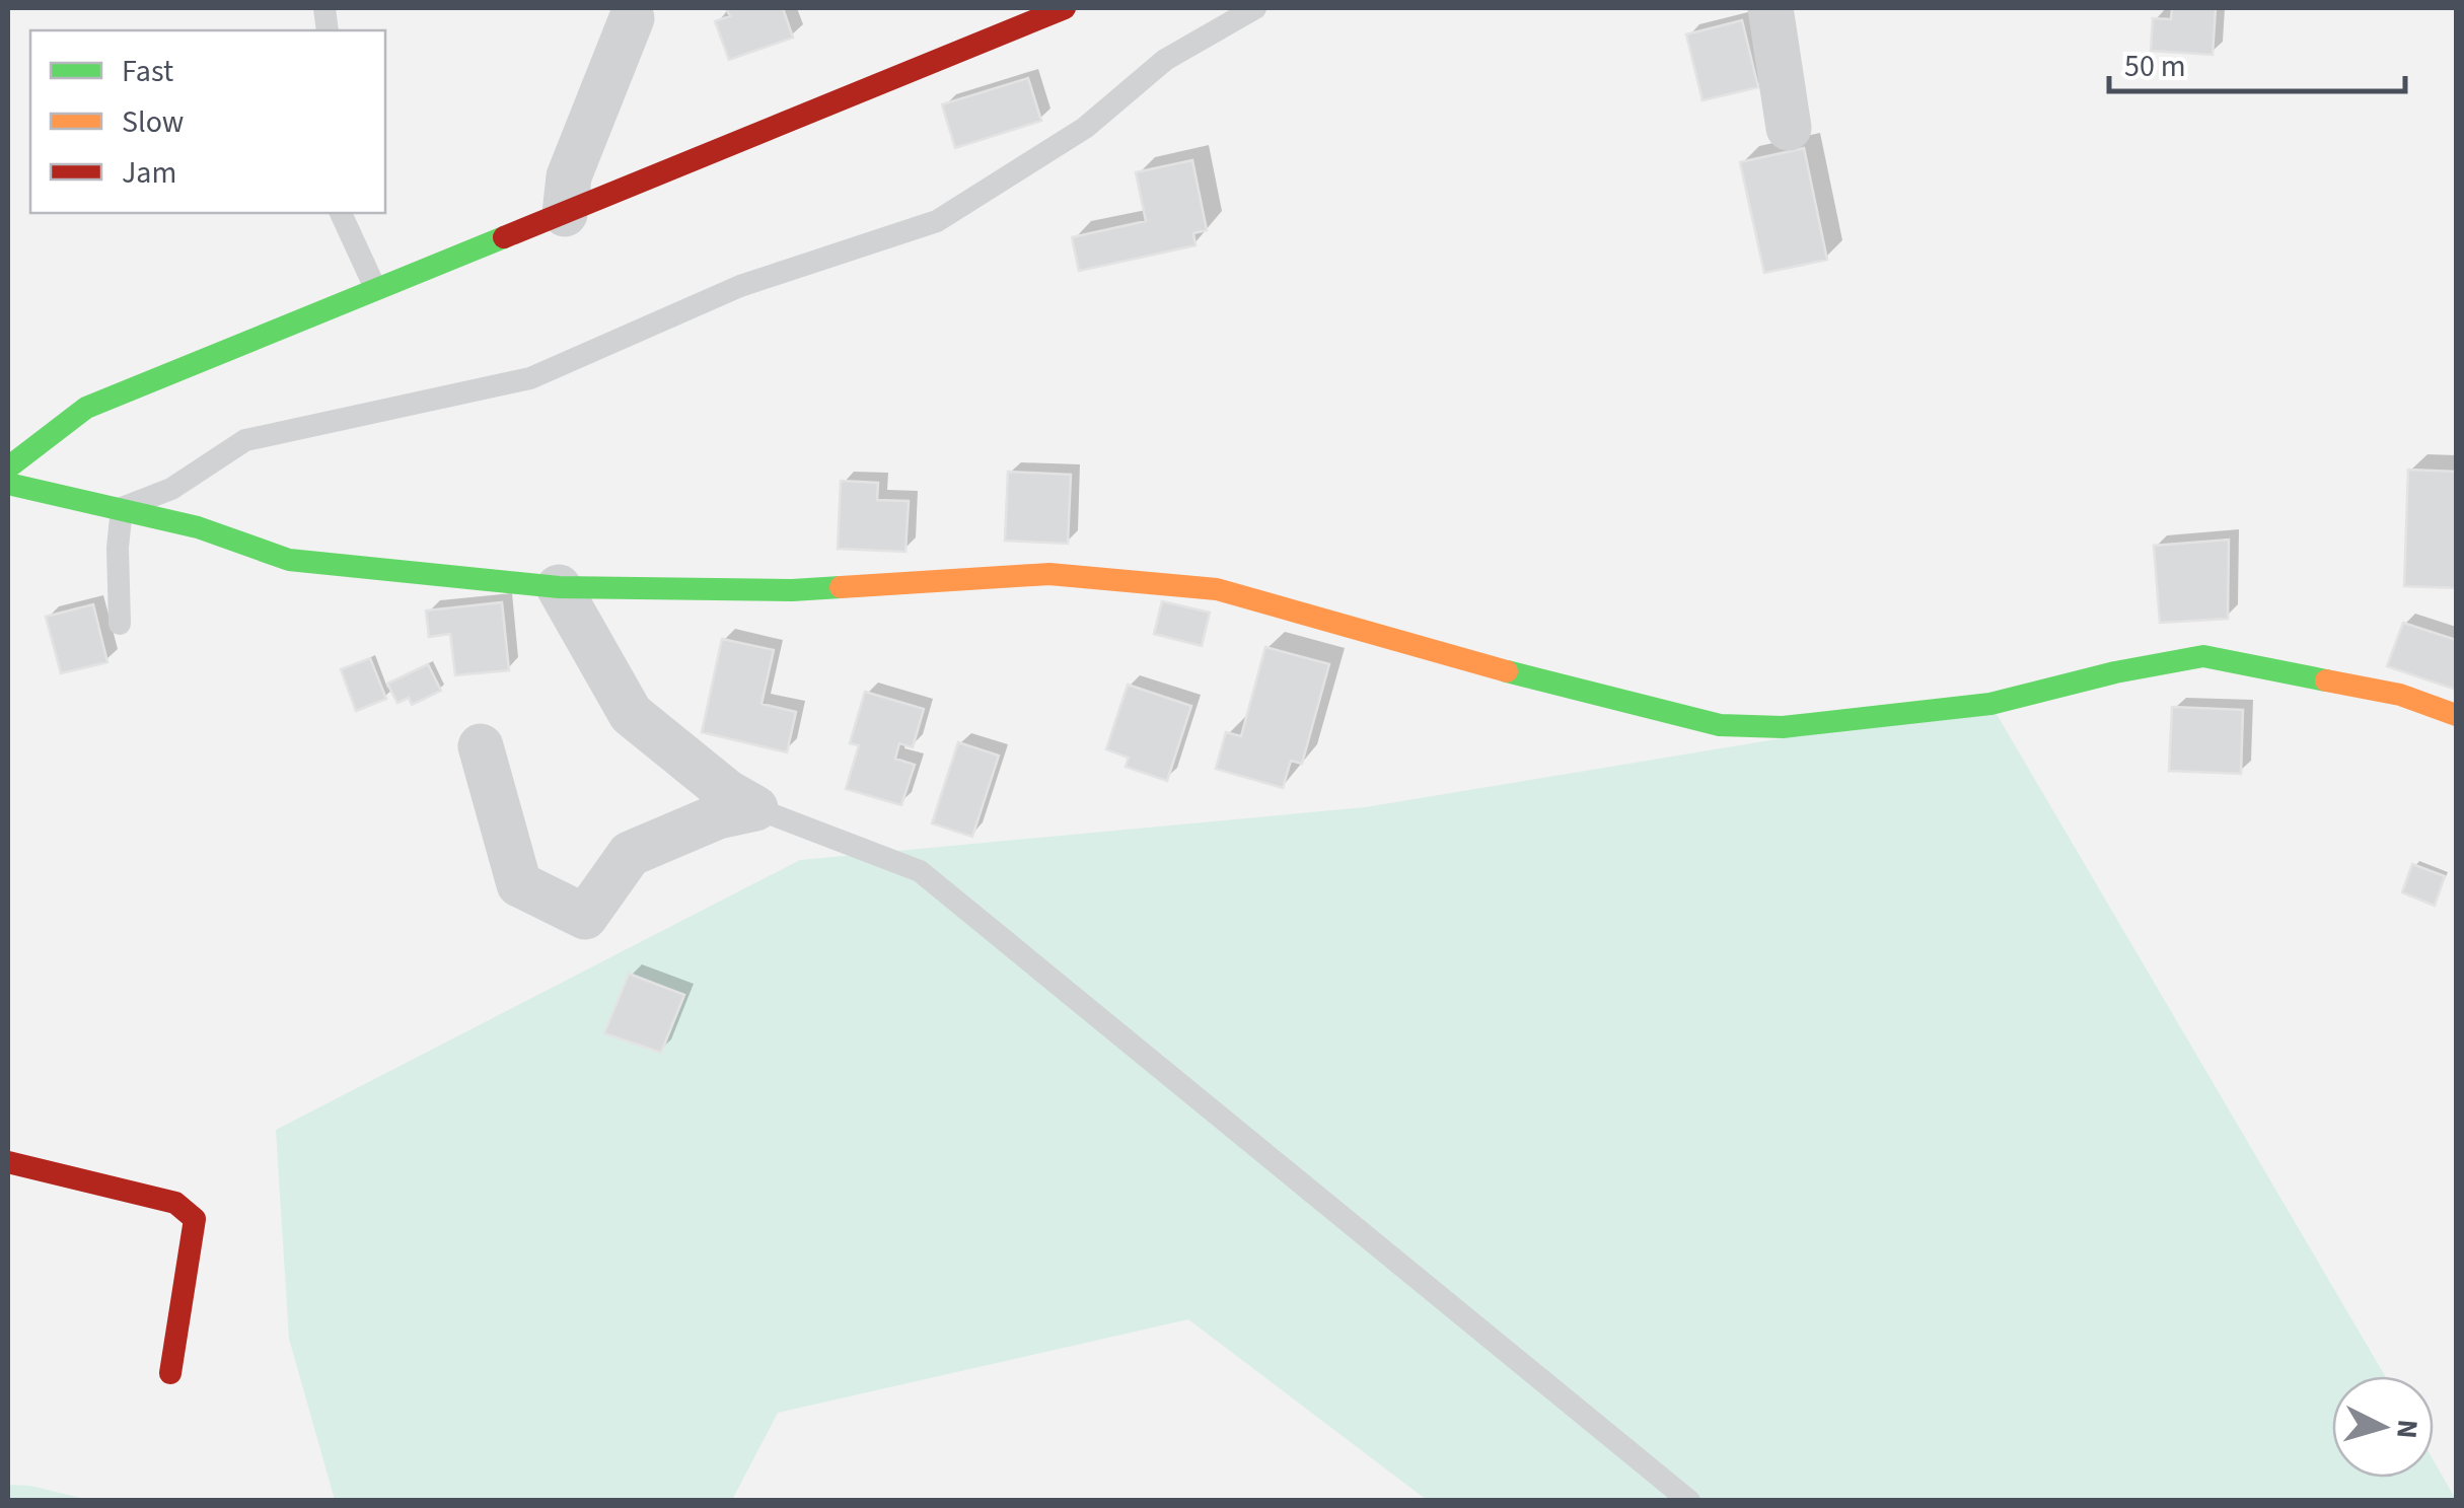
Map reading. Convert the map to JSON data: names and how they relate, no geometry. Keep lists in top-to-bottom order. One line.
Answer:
{"legend":["Fast","Slow","Jam"],"scale_bar":"50 m","north":"right"}
